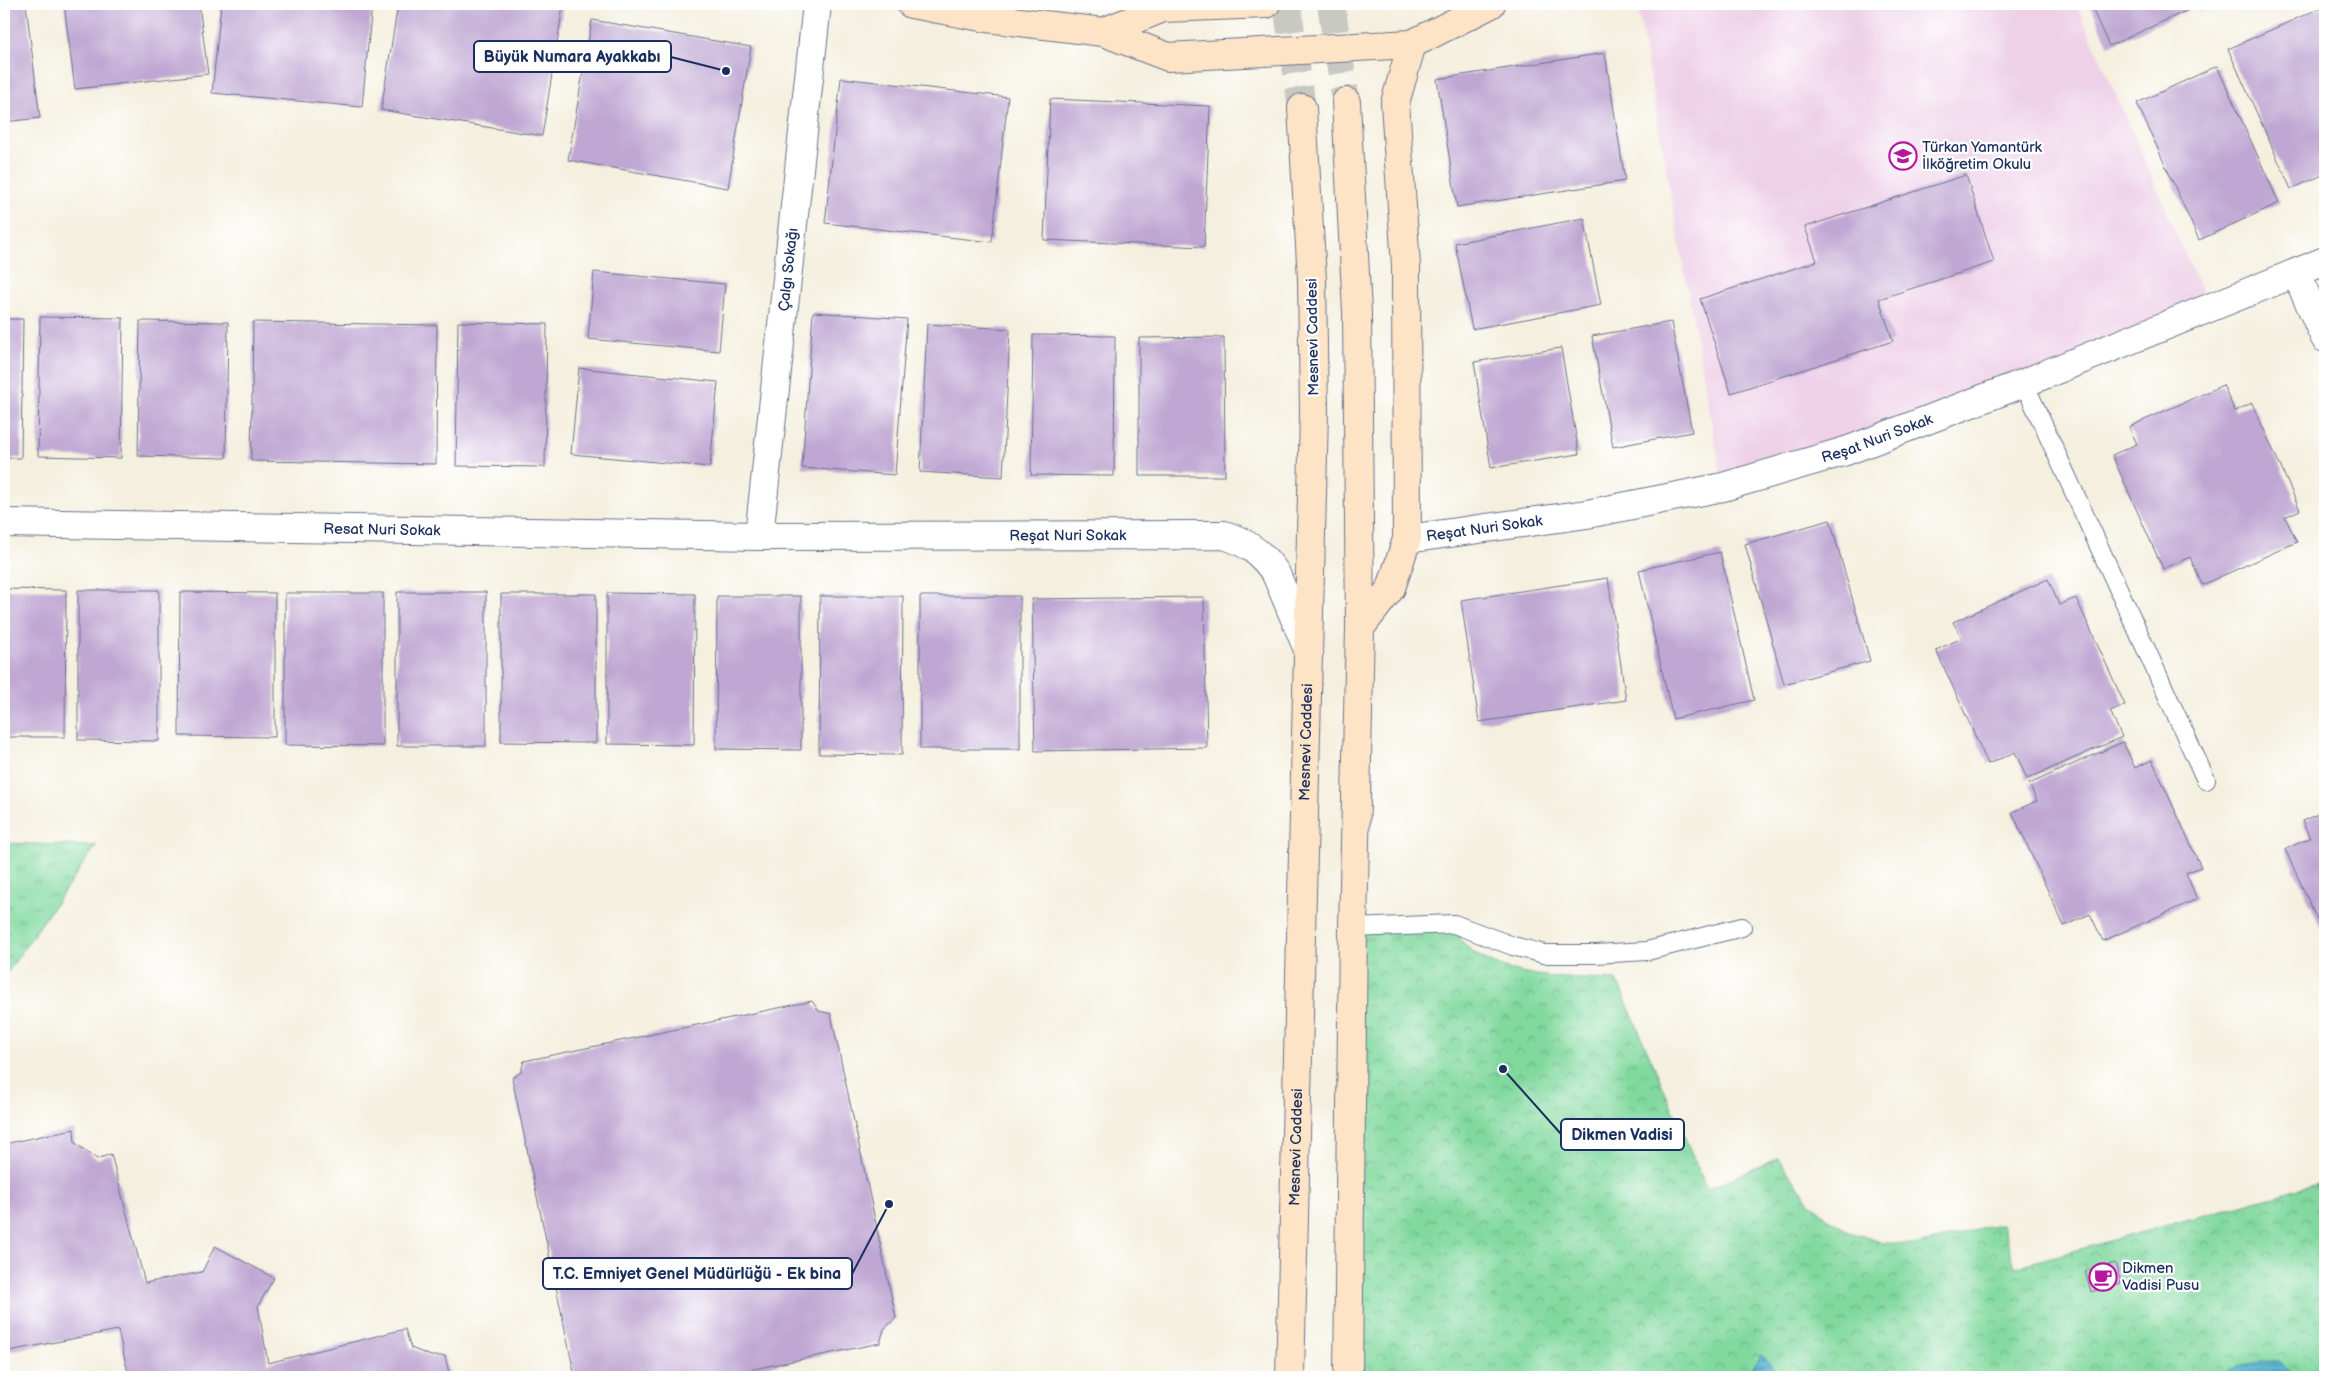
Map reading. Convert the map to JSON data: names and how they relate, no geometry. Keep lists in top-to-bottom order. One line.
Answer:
{"streets":{"main road":["Mesnevi Caddesi"],"street":["Çalgı Sokağı","Reşat Nuri Sokak","Resat Nuri Sokak"]},"crossings":[["Çalgı Sokağı","Reşat Nuri Sokak"],["Çalgı Sokağı","Resat Nuri Sokak"],["Mesnevi Caddesi","Reşat Nuri Sokak"],["Reşat Nuri Sokak","Resat Nuri Sokak"]],"places":{"other":["Büyük Numara Ayakkabı","Dikmen Vadisi","T.C. Emniyet Genel Müdürlüğü - Ek bina"],"school or university":["Türkan Yamantürk İlköğretim Okulu"],"cafe":["Dikmen Vadisi Pusu"]}}
